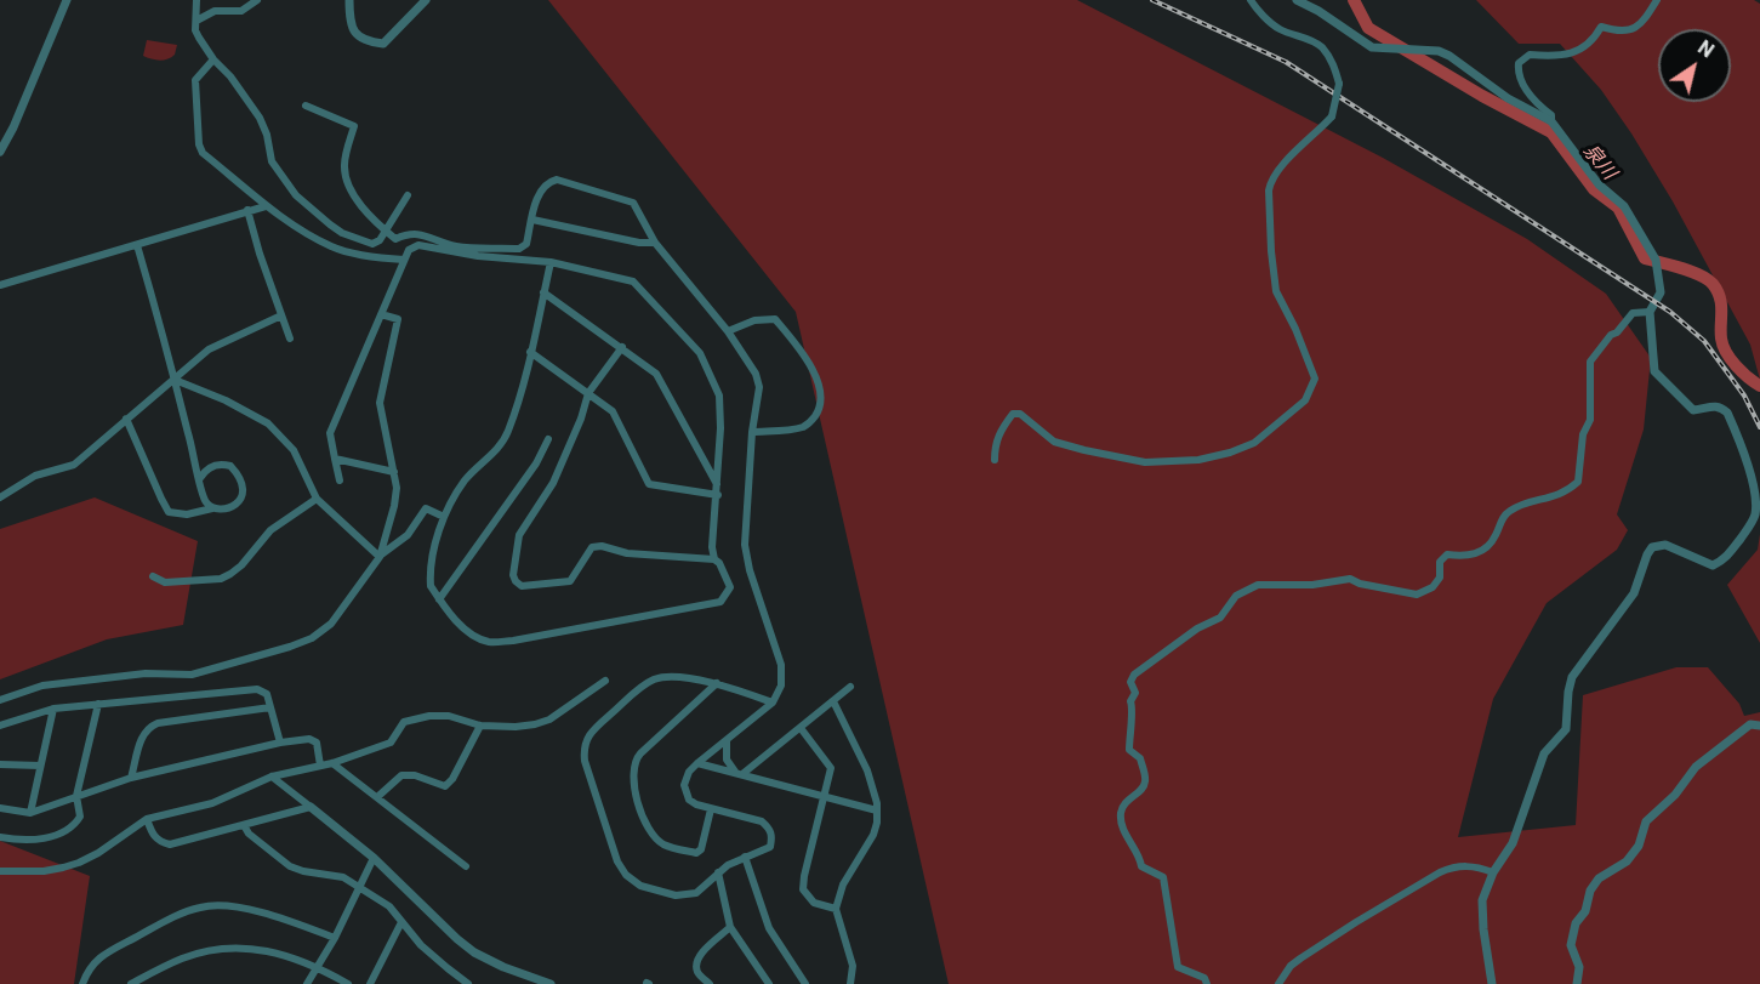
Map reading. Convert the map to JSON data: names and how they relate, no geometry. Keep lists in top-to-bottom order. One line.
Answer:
{"water":["泉川"],"north":"top right"}
